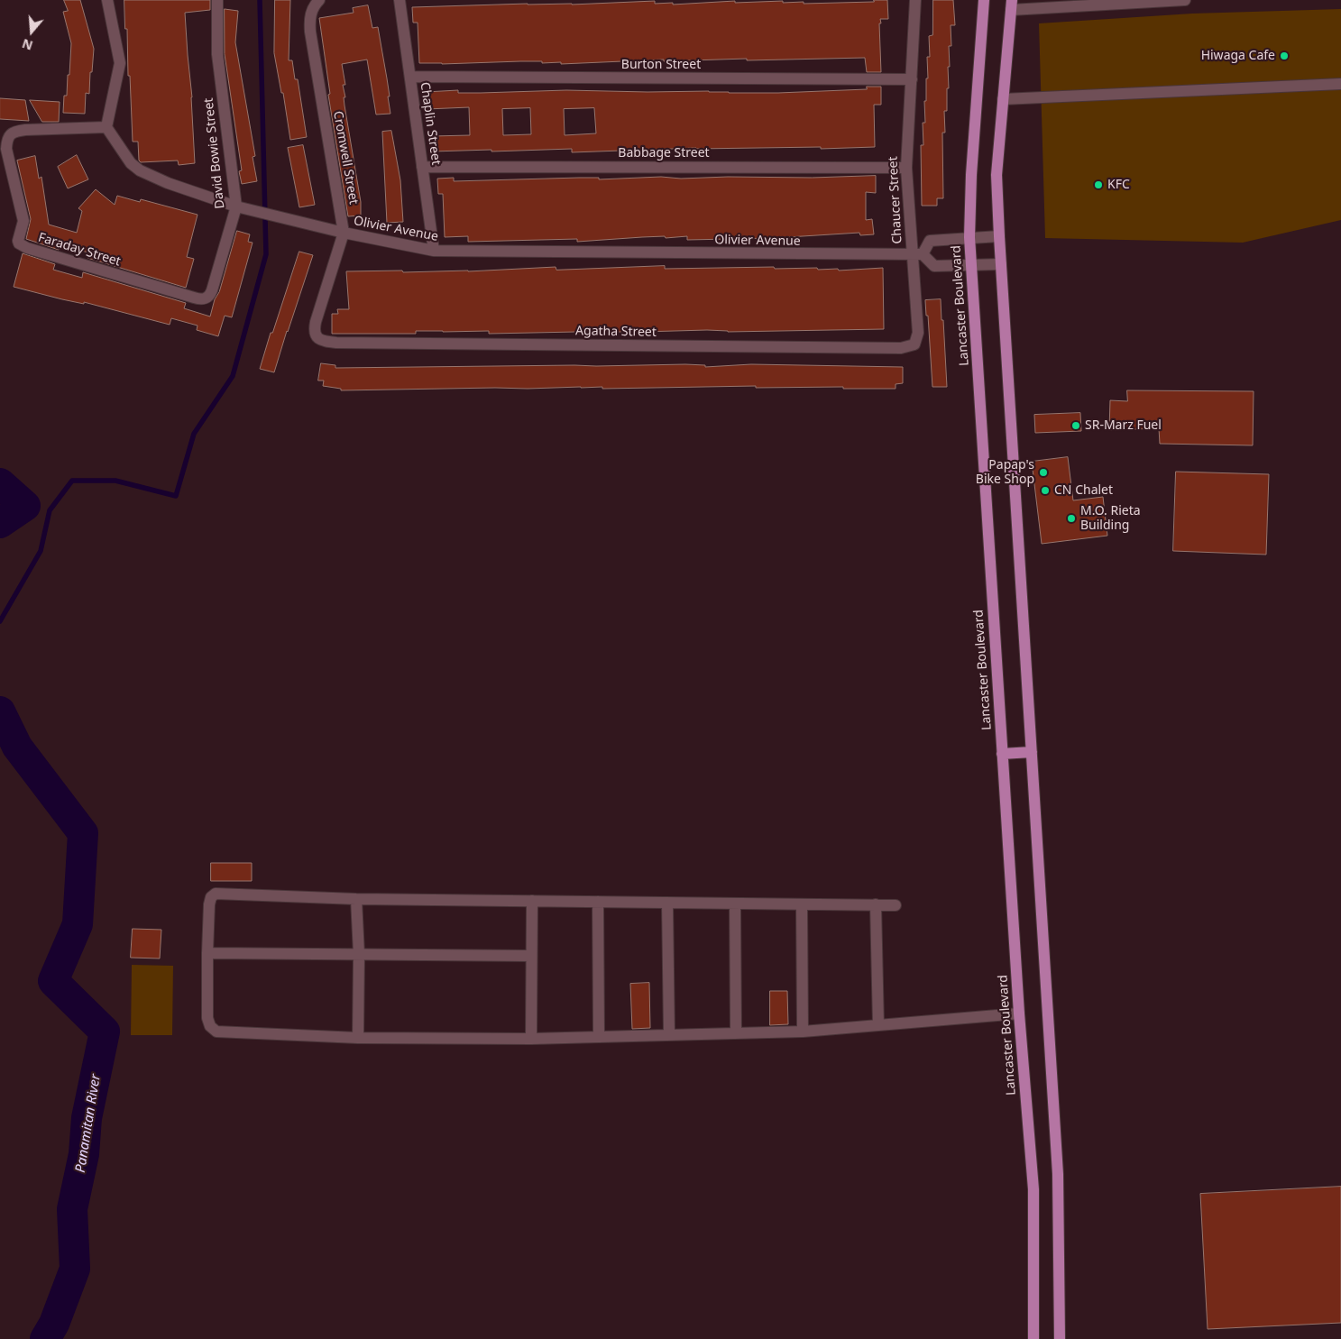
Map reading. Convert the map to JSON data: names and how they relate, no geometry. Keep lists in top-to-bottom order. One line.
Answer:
{"streets":{"main road":["Lancaster Boulevard"],"street":["Burton Street","Chaplin Street","David Bowie Street","Babbage Street","Cromwell Street","Chaucer Street","Olivier Avenue","Faraday Street","Agatha Street"]},"crossings":[["Burton Street","Chaplin Street"],["Burton Street","Chaucer Street"],["Chaplin Street","Babbage Street"],["Chaplin Street","Olivier Avenue"],["David Bowie Street","Olivier Avenue"],["David Bowie Street","Faraday Street"],["Babbage Street","Chaucer Street"],["Cromwell Street","Olivier Avenue"],["Cromwell Street","Agatha Street"],["Chaucer Street","Olivier Avenue"],["Chaucer Street","Agatha Street"],["Olivier Avenue","Faraday Street"]],"water":["Panamitan River"],"places":["Hiwaga Cafe","KFC","SR-Marz Fuel","Papap's Bike Shop","CN Chalet","M.O. Rieta Building"],"north":"bottom"}
